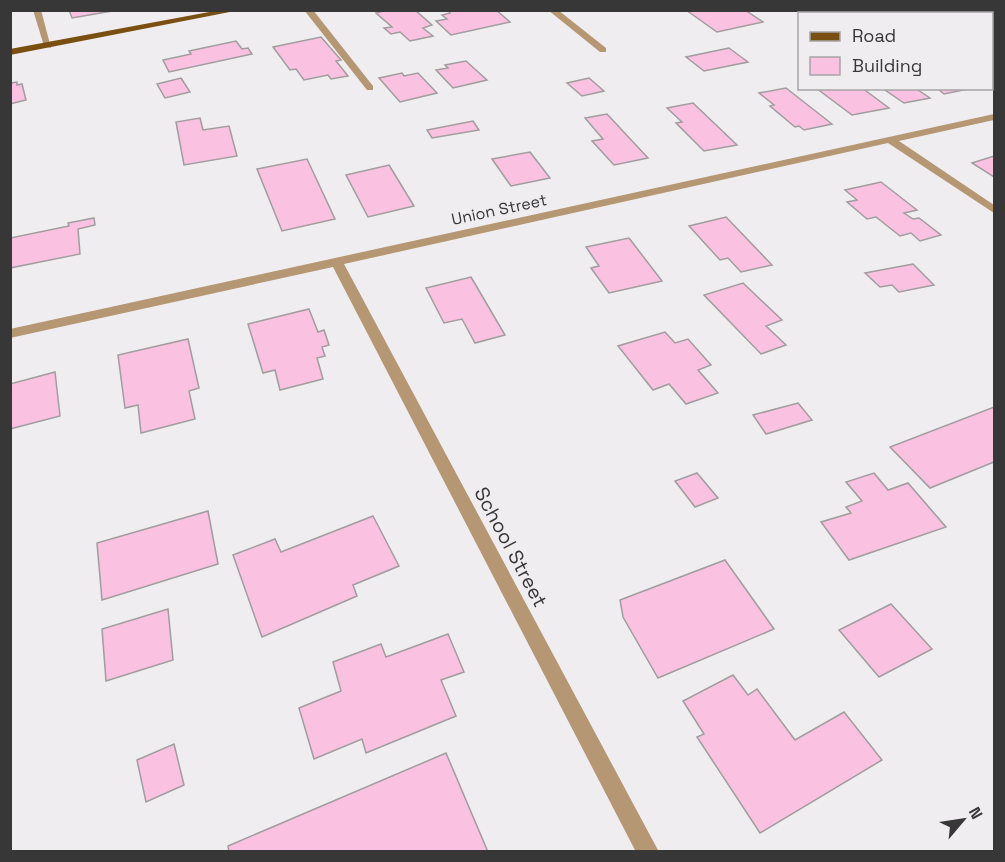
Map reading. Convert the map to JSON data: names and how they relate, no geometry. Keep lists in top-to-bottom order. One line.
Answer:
{"streets":{"street":["Union Street","School Street"]},"crossings":[["Union Street","School Street"]],"legend":["Road","Building"],"north":"top right"}
